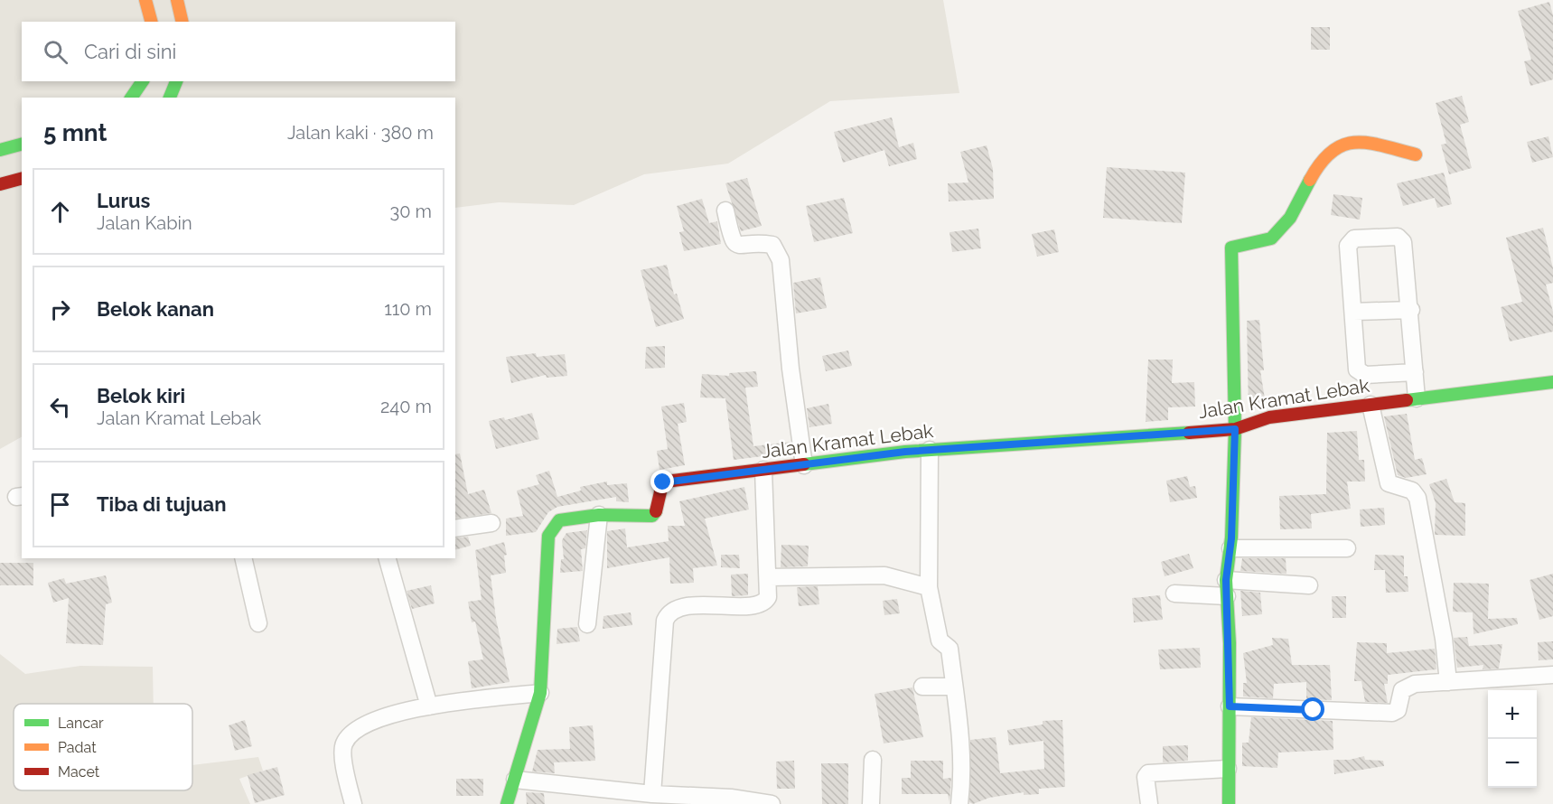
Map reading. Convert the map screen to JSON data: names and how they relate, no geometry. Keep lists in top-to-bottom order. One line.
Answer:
{"streets":{"street":["Jalan Kramat Lebak"]},"legend":["Lancar","Padat","Macet"],"page":{"search":"Cari di sini","heading":["5 mnt","Jalan kaki · 380 m"],"list":[["Lurus","Jalan Kabin","30 m"],["Belok kanan","110 m"],["Belok kiri","Jalan Kramat Lebak","240 m"],"Tiba di tujuan"],"map_buttons":["+","−"]}}
